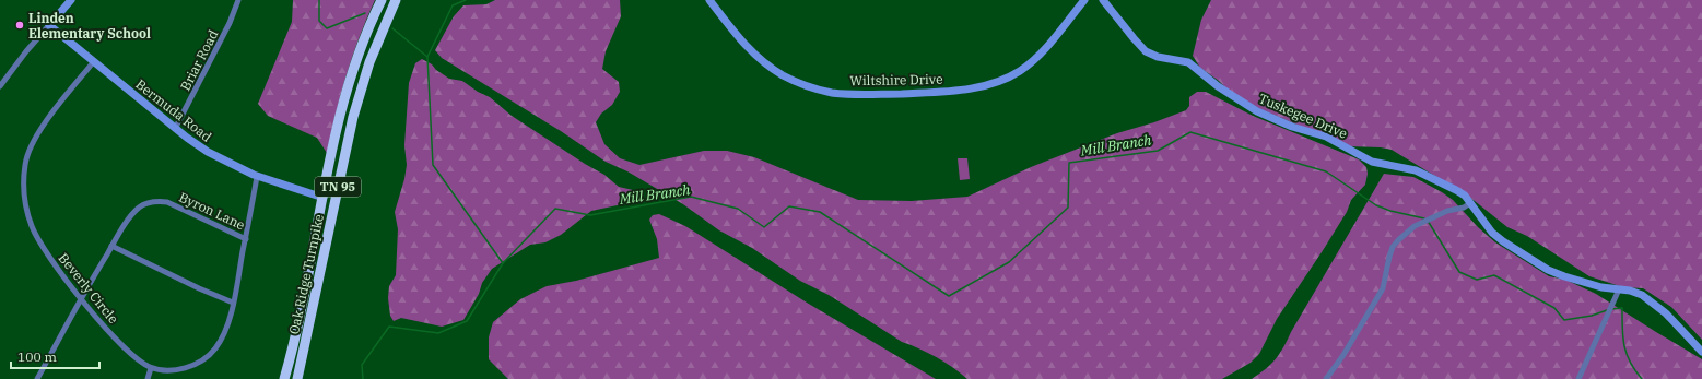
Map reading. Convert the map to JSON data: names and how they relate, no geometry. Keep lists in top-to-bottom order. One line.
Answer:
{"streets":{"highway":["TN 95","Oak Ridge Turnpike"],"street":["Briar Road","Wiltshire Drive","Bermuda Road","Tuskegee Drive","Byron Lane","Beverly Circle"]},"crossings":[["Briar Road","Bermuda Road"],["Bermuda Road","Oak Ridge Turnpike"],["Bermuda Road","Beverly Circle"],["Byron Lane","Beverly Circle"]],"water":["Mill Branch"],"places":["Linden Elementary School"],"scale_bar":"100 m"}
